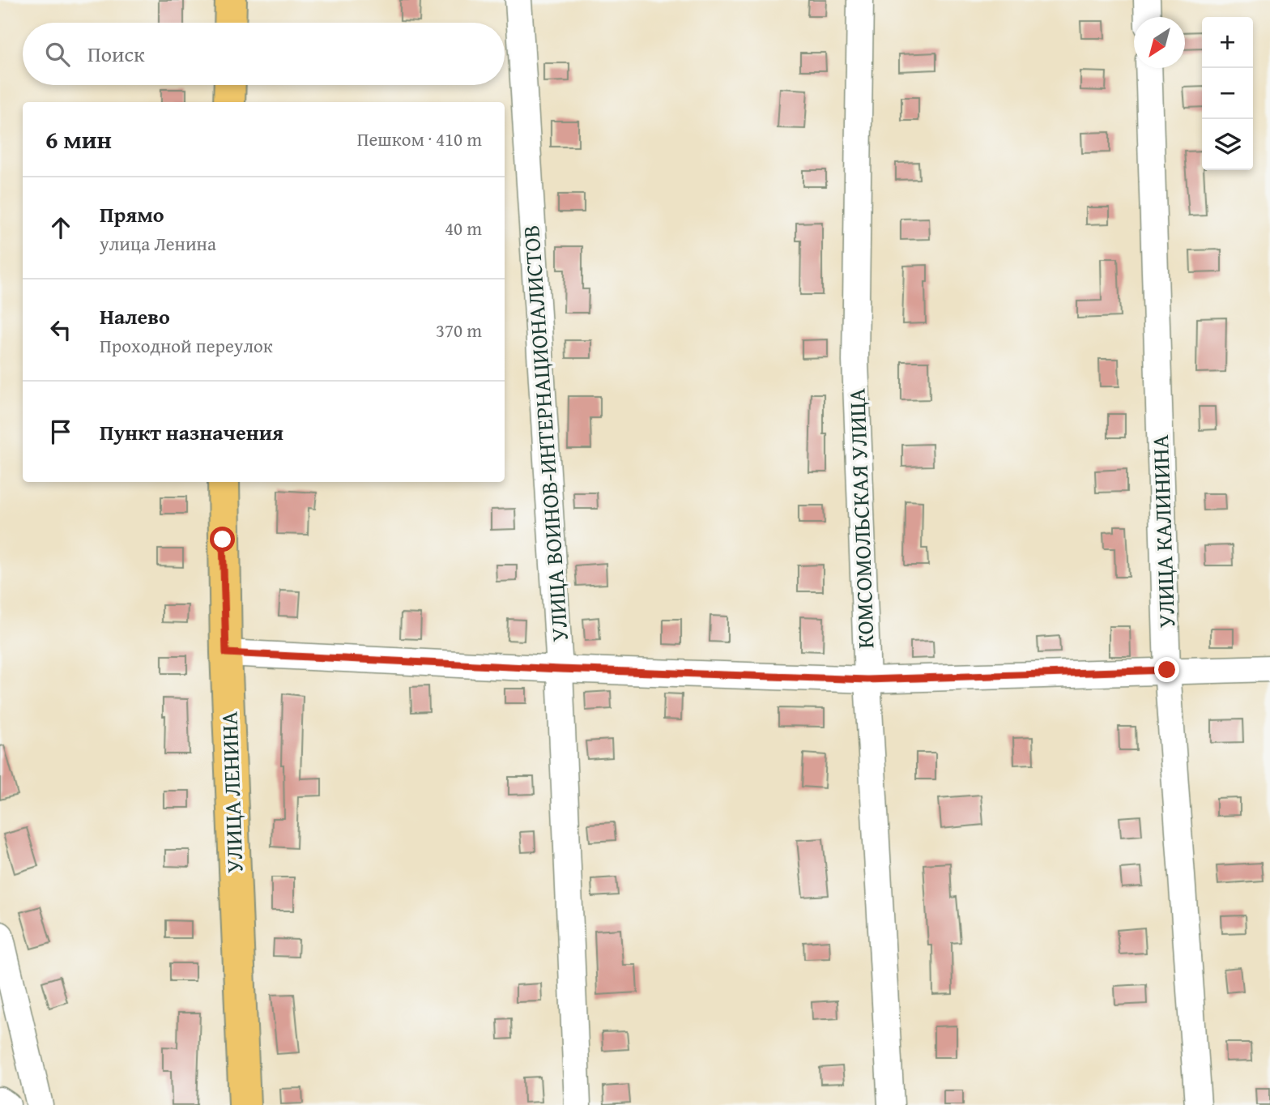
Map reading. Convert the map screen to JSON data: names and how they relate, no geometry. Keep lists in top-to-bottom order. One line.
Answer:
{"streets":{"main road":["УЛИЦА ЛЕНИНА"],"street":["УЛИЦА ВОИНОВ-ИНТЕРНАЦИОНАЛИСТОВ","КОМСОМОЛЬСКАЯ УЛИЦА","УЛИЦА КАЛИНИНА"]},"north":"bottom left","page":{"map_buttons":["+","−"],"search":"Поиск","heading":["6 мин","Пешком · 410 m"],"list":[["Прямо","улица Ленина","40 m"],["Налево","Проходной переулок","370 m"],"Пункт назначения"]}}
